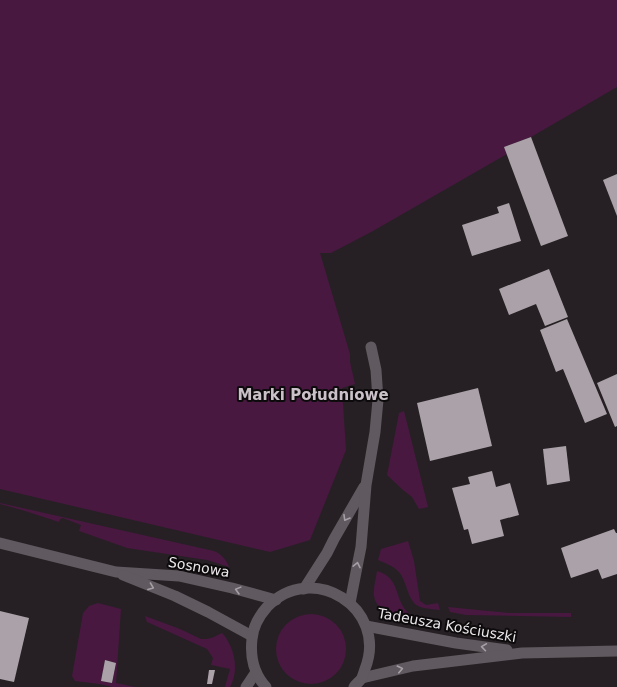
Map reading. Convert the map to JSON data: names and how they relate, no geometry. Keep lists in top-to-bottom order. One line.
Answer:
{"streets":{"street":["Sosnowa","Tadeusza Kościuszki"]},"districts":["Marki Południowe"]}
